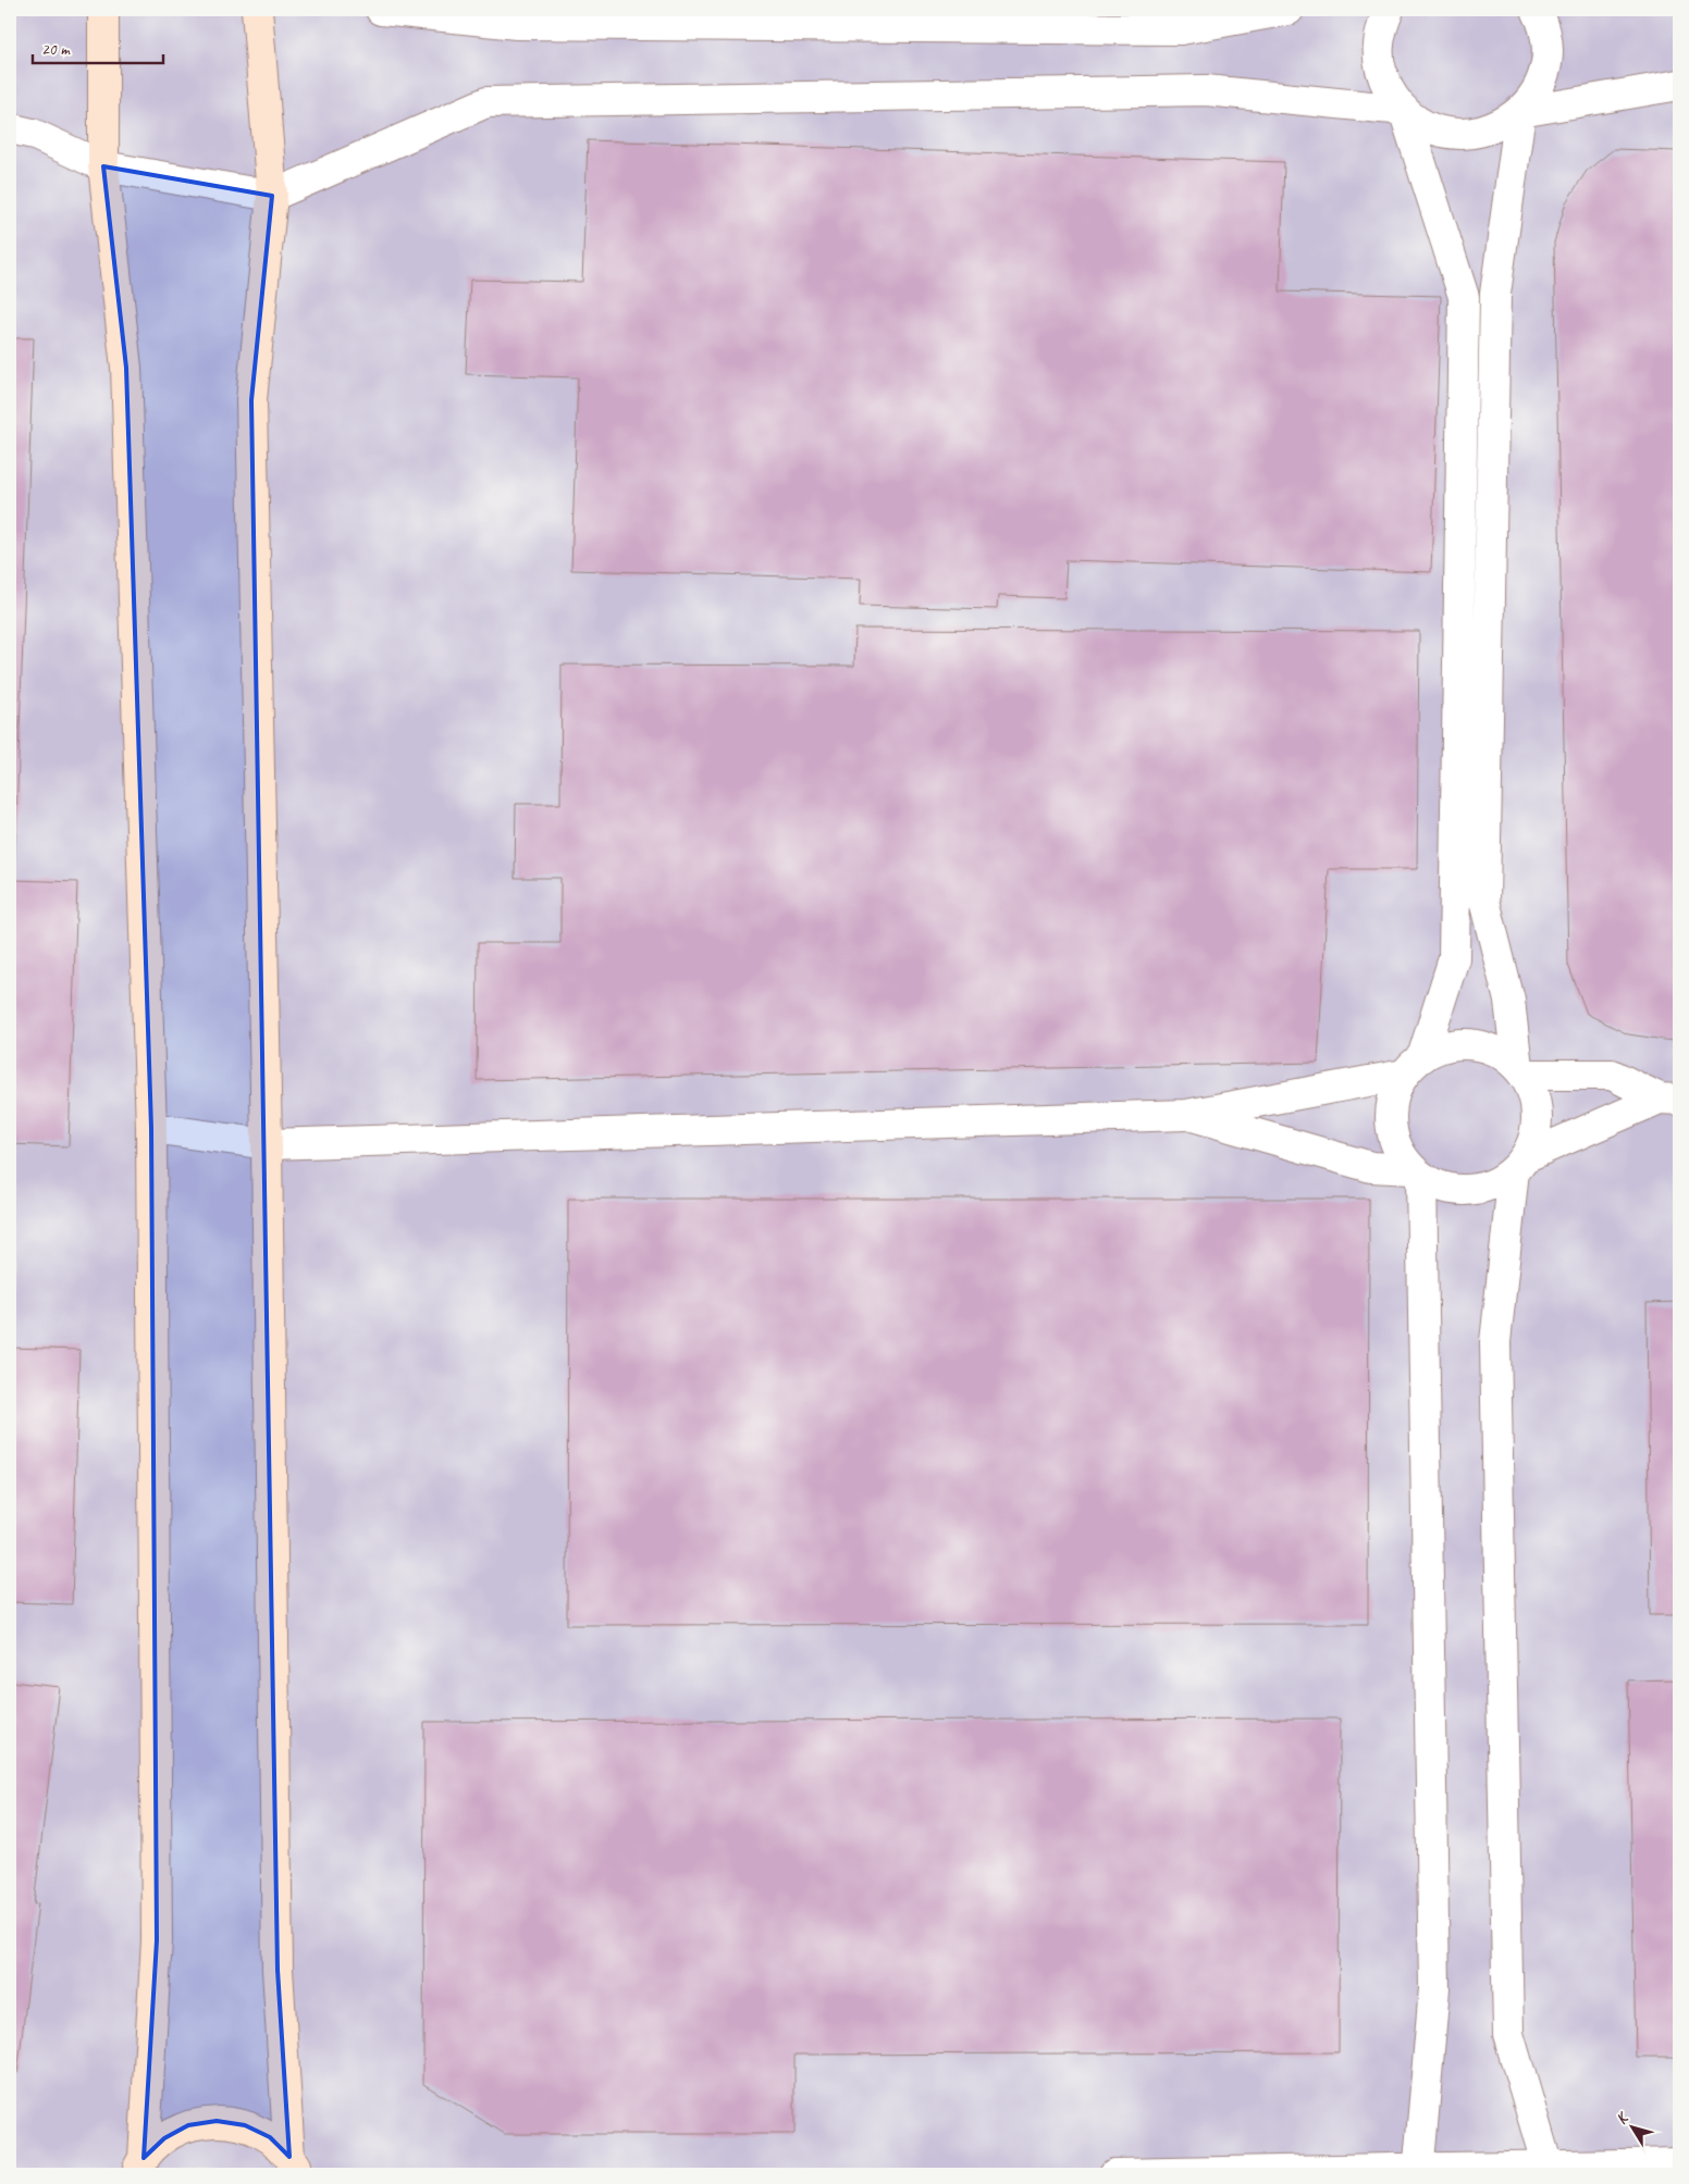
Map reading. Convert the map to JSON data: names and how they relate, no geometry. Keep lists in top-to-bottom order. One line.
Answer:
{"scale_bar":"20 m","north":"top left"}
